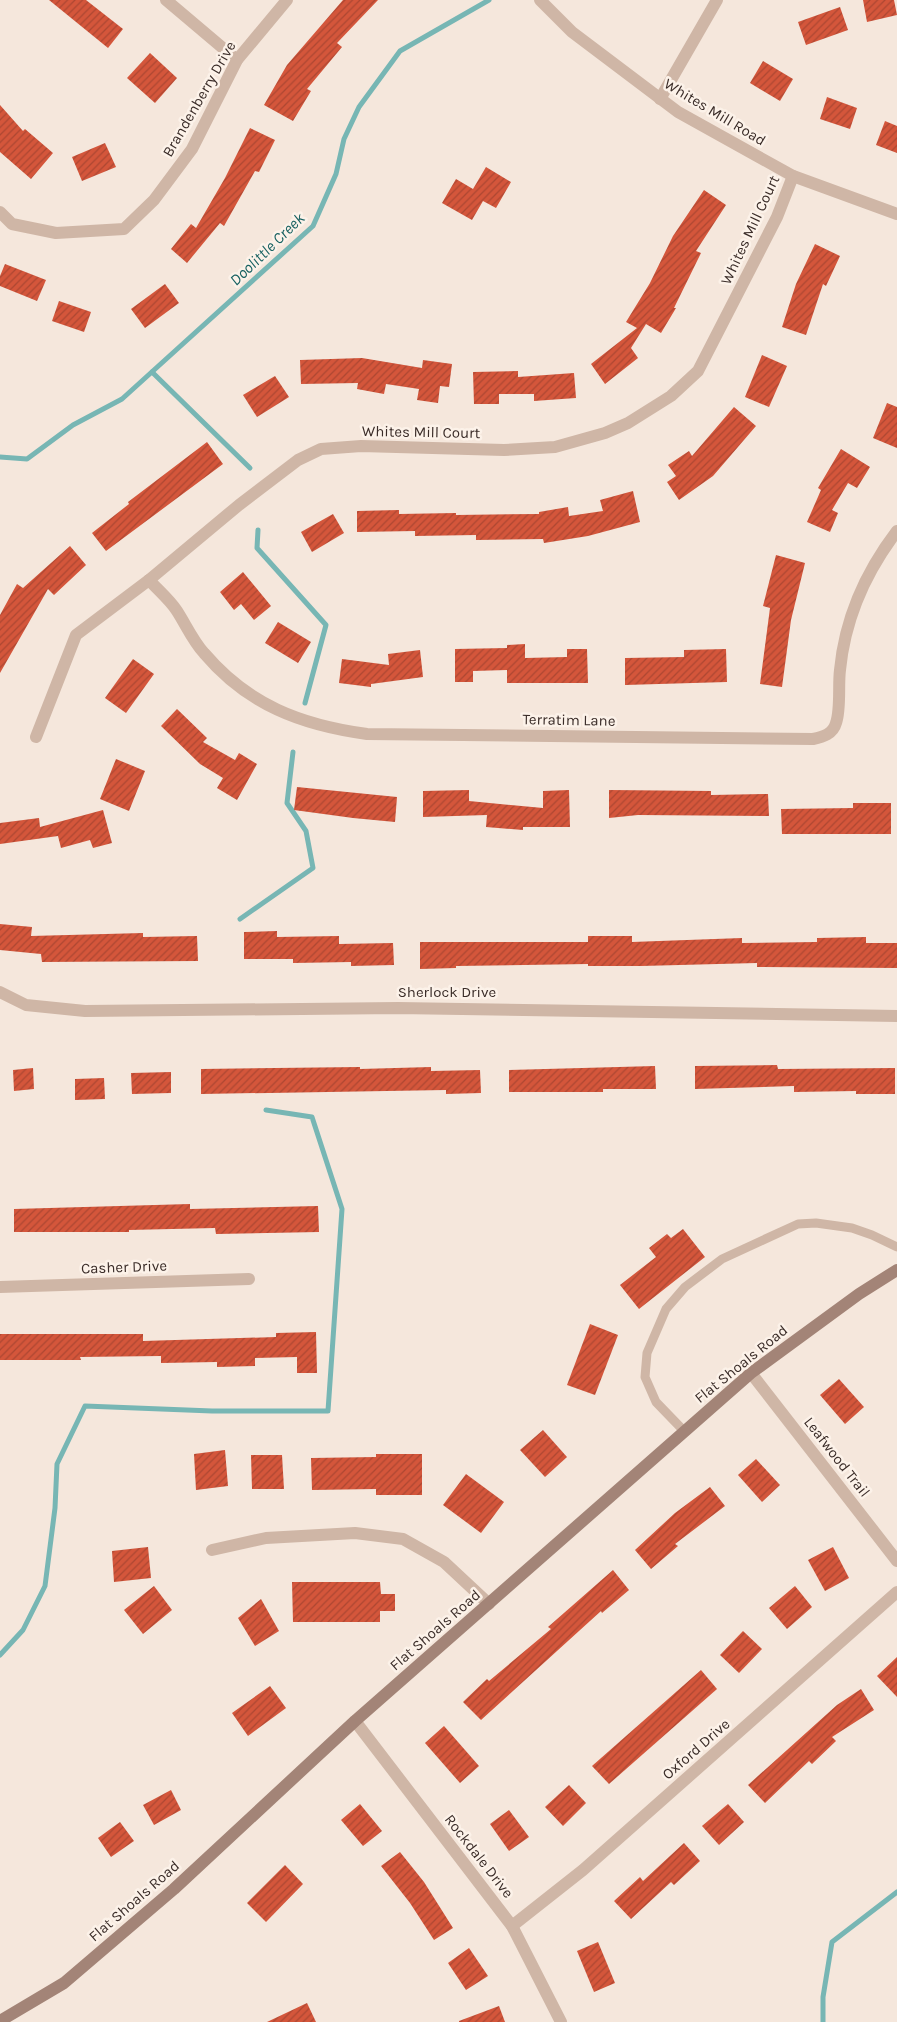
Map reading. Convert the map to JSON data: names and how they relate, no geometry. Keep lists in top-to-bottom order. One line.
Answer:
{"streets":{"main road":["Flat Shoals Road"],"street":["Brandenberry Drive","Whites Mill Road","Whites Mill Court","Terratim Lane","Sherlock Drive","Casher Drive","Leafwood Trail","Oxford Drive","Rockdale Drive"]},"crossings":[["Whites Mill Road","Whites Mill Court"],["Whites Mill Court","Terratim Lane"],["Flat Shoals Road","Leafwood Trail"],["Flat Shoals Road","Rockdale Drive"],["Oxford Drive","Rockdale Drive"]],"water":["Doolittle Creek"]}
